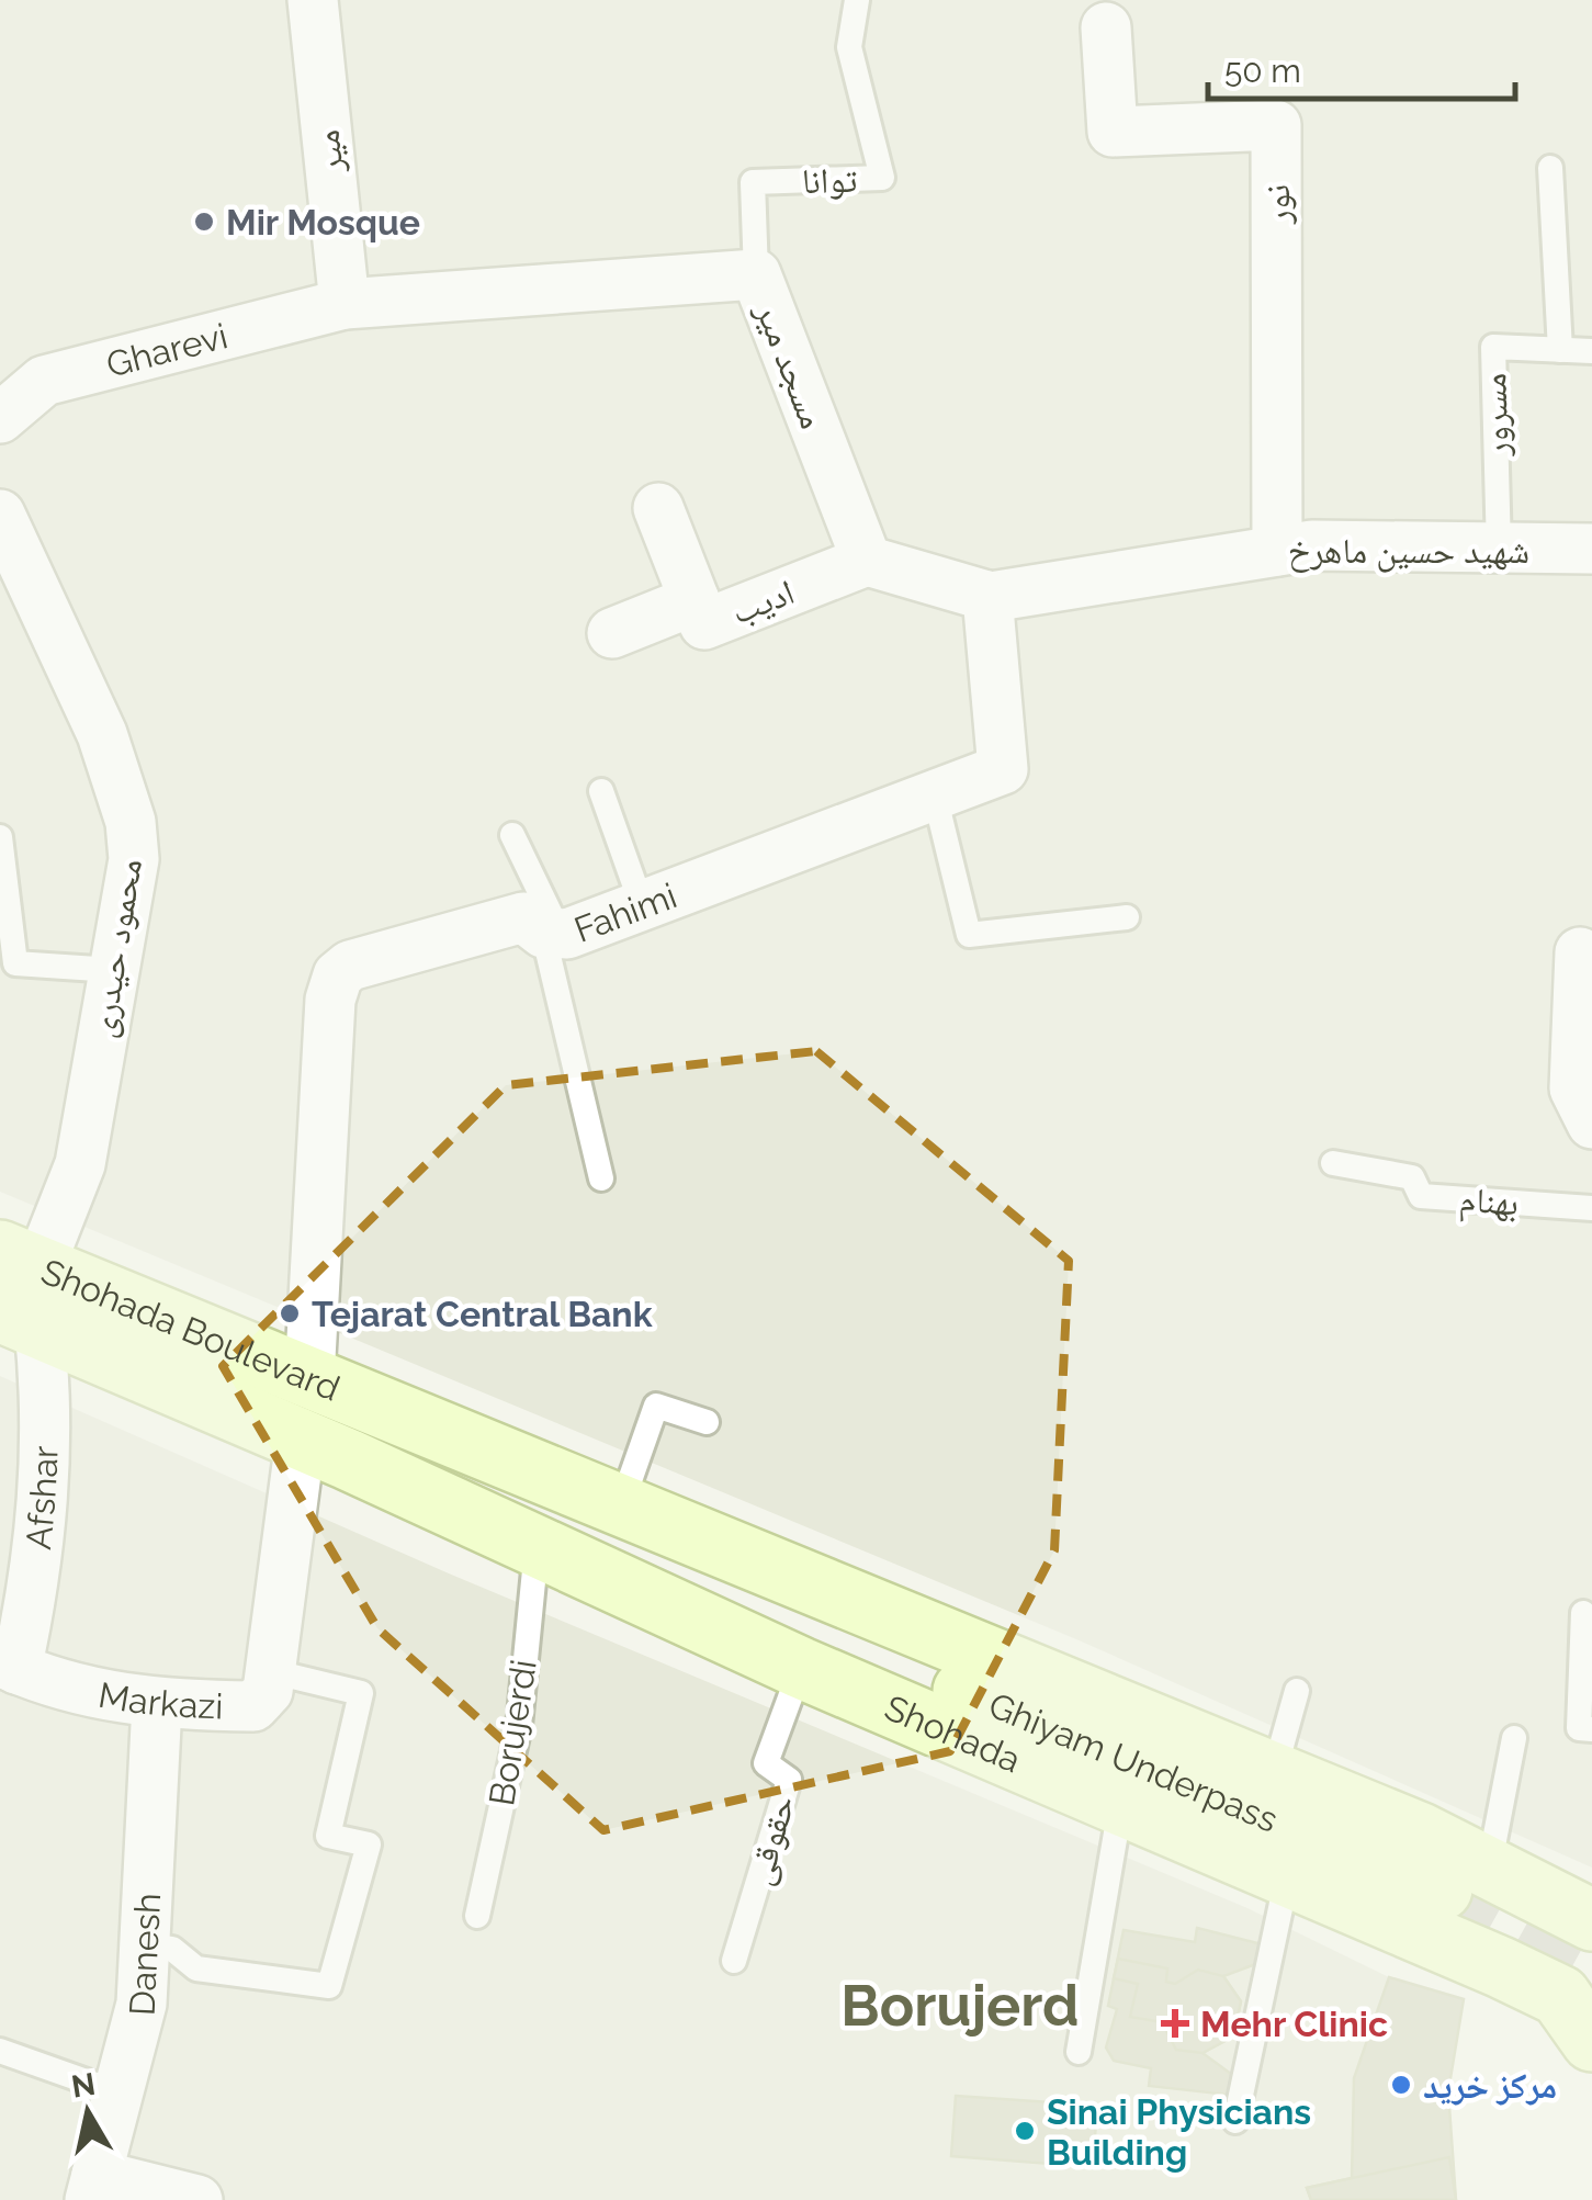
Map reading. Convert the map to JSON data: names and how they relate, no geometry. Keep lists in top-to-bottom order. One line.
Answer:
{"streets":{"main road":["Shohada Boulevard","Shohada","Ghiyam Underpass"],"street":["میر","نور","Gharevi","مسجد میر","شهید حسین ماهرخ","ادیب","Fahimi","محمود حیدری","Afshar","Markazi","Danesh"],"lane":["توانا","مسرور","بهنام","Borujerdi","حقوقی"]},"crossings":[["میر","Gharevi"],["میر","مسجد میر"],["توانا","مسجد میر"],["نور","شهید حسین ماهرخ"],["Gharevi","مسجد میر"],["مسجد میر","ادیب"],["مسرور","شهید حسین ماهرخ"],["شهید حسین ماهرخ","Fahimi"],["Fahimi","Shohada Boulevard"],["محمود حیدری","Shohada Boulevard"],["محمود حیدری","Afshar"],["Shohada Boulevard","Afshar"],["Shohada Boulevard","Markazi"],["Shohada Boulevard","Borujerdi"],["Shohada Boulevard","Shohada"],["Shohada Boulevard","Ghiyam Underpass"],["Afshar","Markazi"],["Markazi","Danesh"],["Borujerdi","Shohada"],["Borujerdi","Ghiyam Underpass"],["Shohada","Ghiyam Underpass"],["Shohada","حقوقی"]],"districts":["Borujerd"],"places":{"other":["Mir Mosque","Tejarat Central Bank","مرکز خرید","Sinai Physicians Building"],"health":["Mehr Clinic"]},"scale_bar":"50 m","north":"top"}
